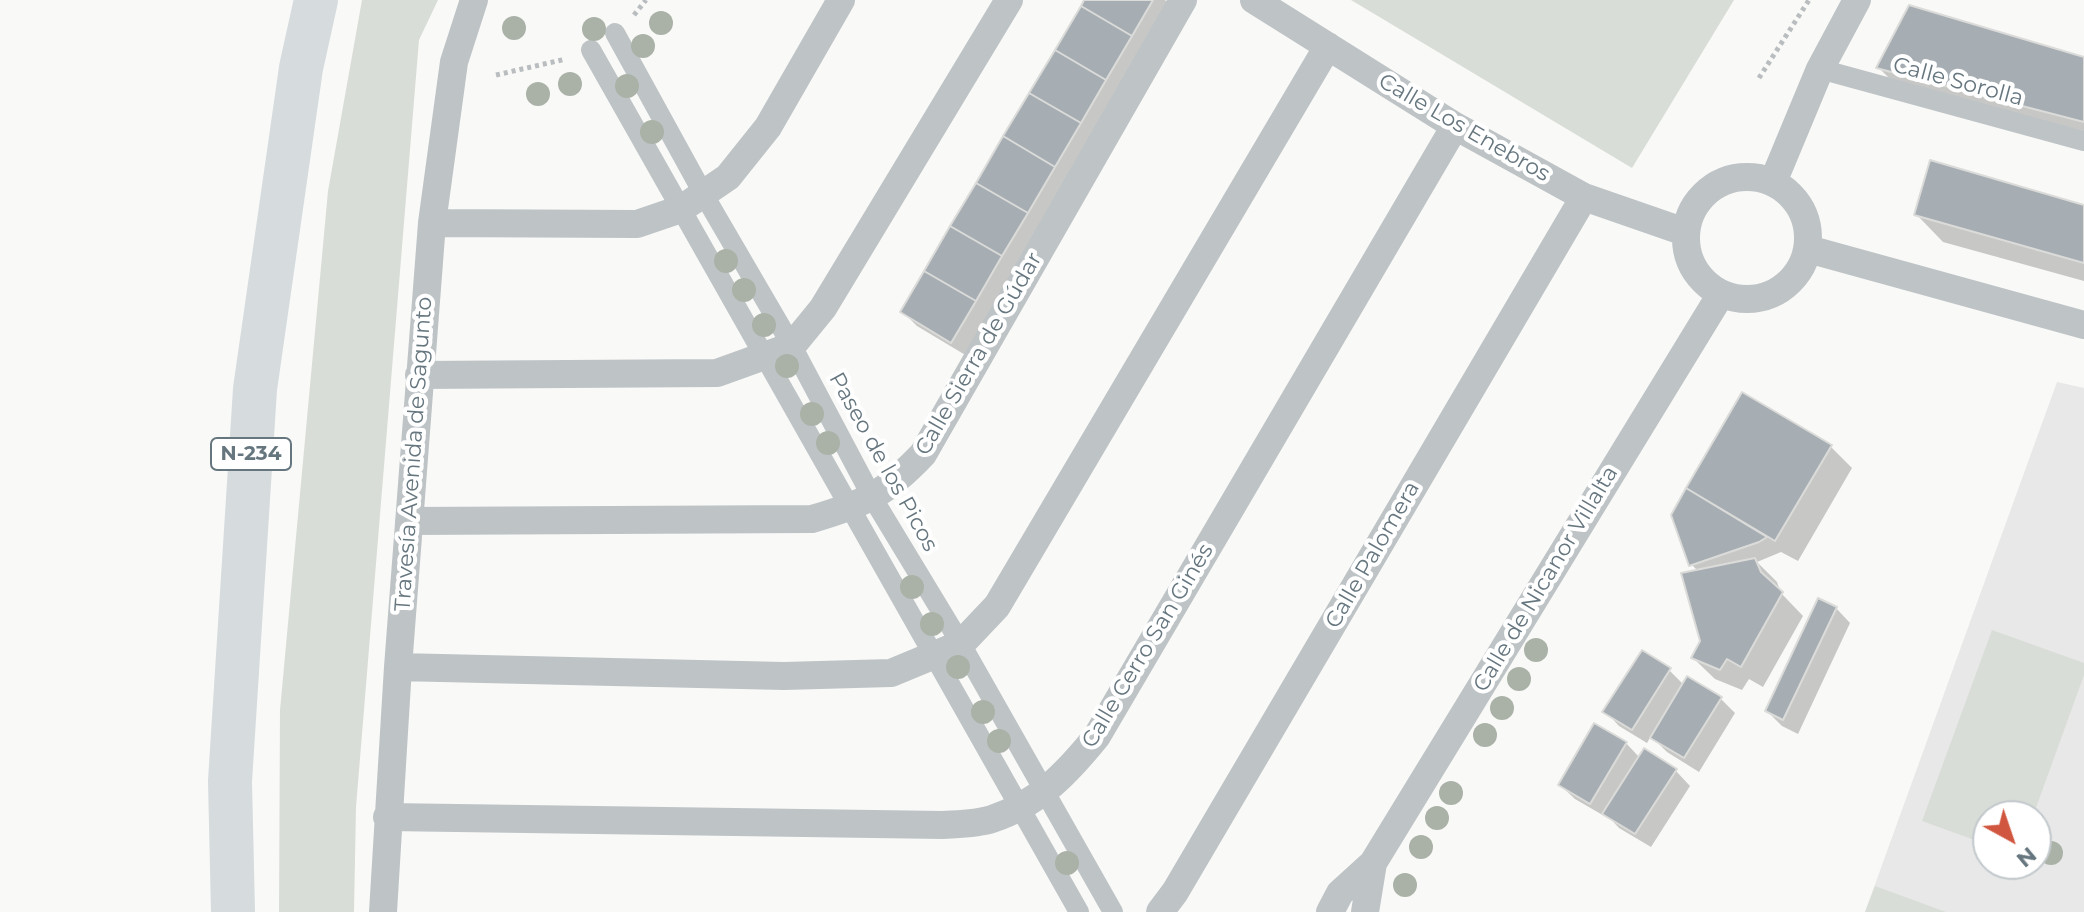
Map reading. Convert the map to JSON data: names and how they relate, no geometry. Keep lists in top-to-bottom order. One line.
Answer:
{"streets":{"highway":["N-234"],"street":["Calle Sorolla","Calle Los Enebros","Calle Sierra de Gúdar","Travesía Avenida de Sagunto","Paseo de los Picos","Calle Palomera","Calle de Nicanor Villalta","Calle Cerro San Ginés"]},"crossings":[["Calle Los Enebros","Calle Palomera"],["Calle Los Enebros","Calle de Nicanor Villalta"],["Calle Los Enebros","Calle Cerro San Ginés"],["Calle Sierra de Gúdar","Travesía Avenida de Sagunto"],["Calle Sierra de Gúdar","Paseo de los Picos"],["Travesía Avenida de Sagunto","Calle Cerro San Ginés"],["Paseo de los Picos","Calle Cerro San Ginés"]],"north":"bottom right"}
